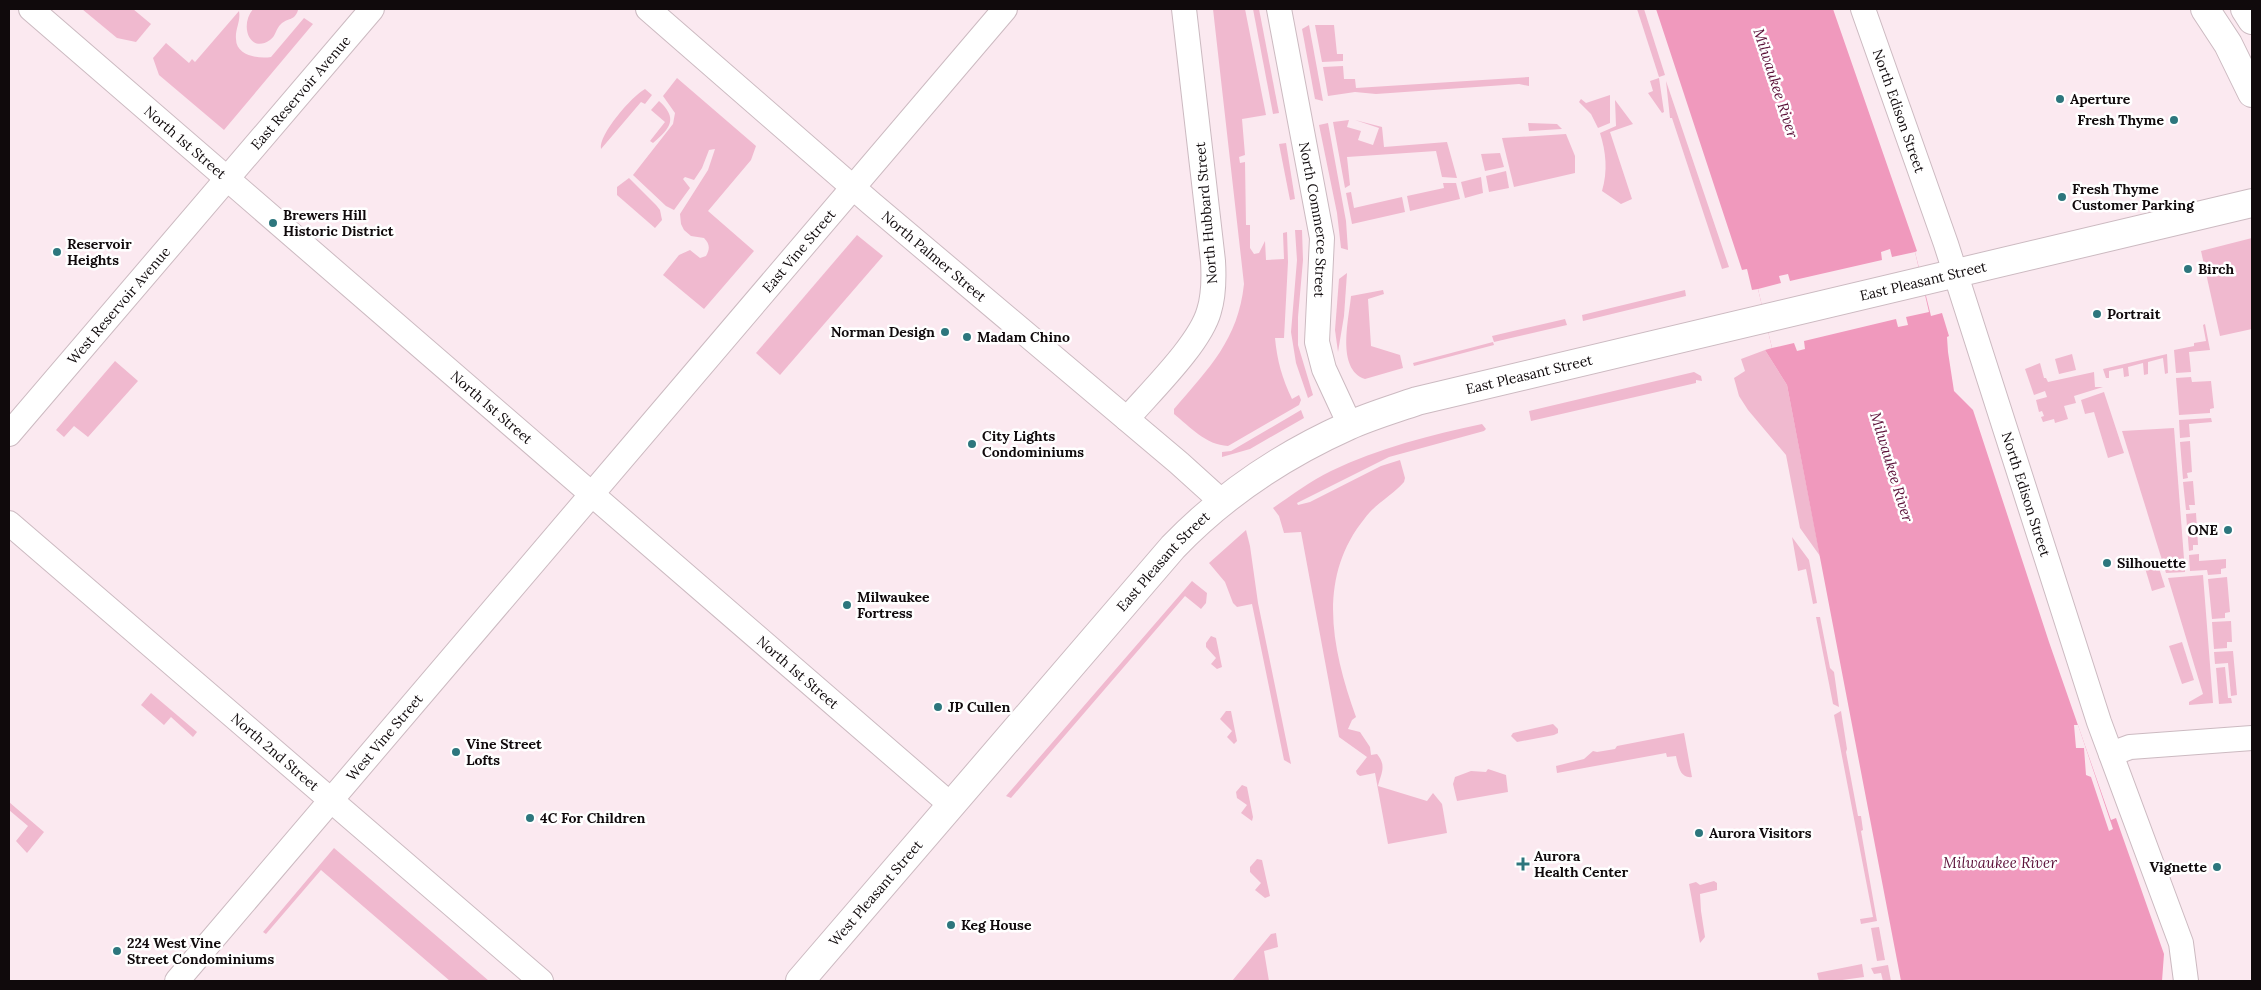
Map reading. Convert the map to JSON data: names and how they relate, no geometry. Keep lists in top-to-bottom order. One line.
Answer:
{"streets":{"street":["East Reservoir Avenue","North Edison Street","North 1st Street","North Hubbard Street","North Commerce Street","East Vine Street","North Palmer Street","East Pleasant Street","West Reservoir Avenue","West Vine Street","North 2nd Street","West Pleasant Street"]},"crossings":[["East Reservoir Avenue","North 1st Street"],["East Reservoir Avenue","West Reservoir Avenue"],["North Edison Street","East Pleasant Street"],["North 1st Street","East Vine Street"],["North 1st Street","East Pleasant Street"],["North 1st Street","West Reservoir Avenue"],["North 1st Street","West Vine Street"],["North 1st Street","West Pleasant Street"],["North Hubbard Street","North Palmer Street"],["North Commerce Street","East Pleasant Street"],["East Vine Street","North Palmer Street"],["East Vine Street","West Vine Street"],["North Palmer Street","East Pleasant Street"],["East Pleasant Street","West Pleasant Street"],["West Vine Street","North 2nd Street"]],"water":["Milwaukee River"],"places":{"other":["Aperture","Fresh Thyme","Fresh Thyme Customer Parking","Brewers Hill Historic District","Reservoir Heights","Birch","Portrait","Norman Design","Madam Chino","City Lights Condominiums","ONE","Silhouette","Milwaukee Fortress","JP Cullen","Vine Street Lofts","4C For Children","Aurora Visitors","Vignette","Keg House","224 West Vine Street Condominiums"],"health":["Aurora Health Center"]}}
